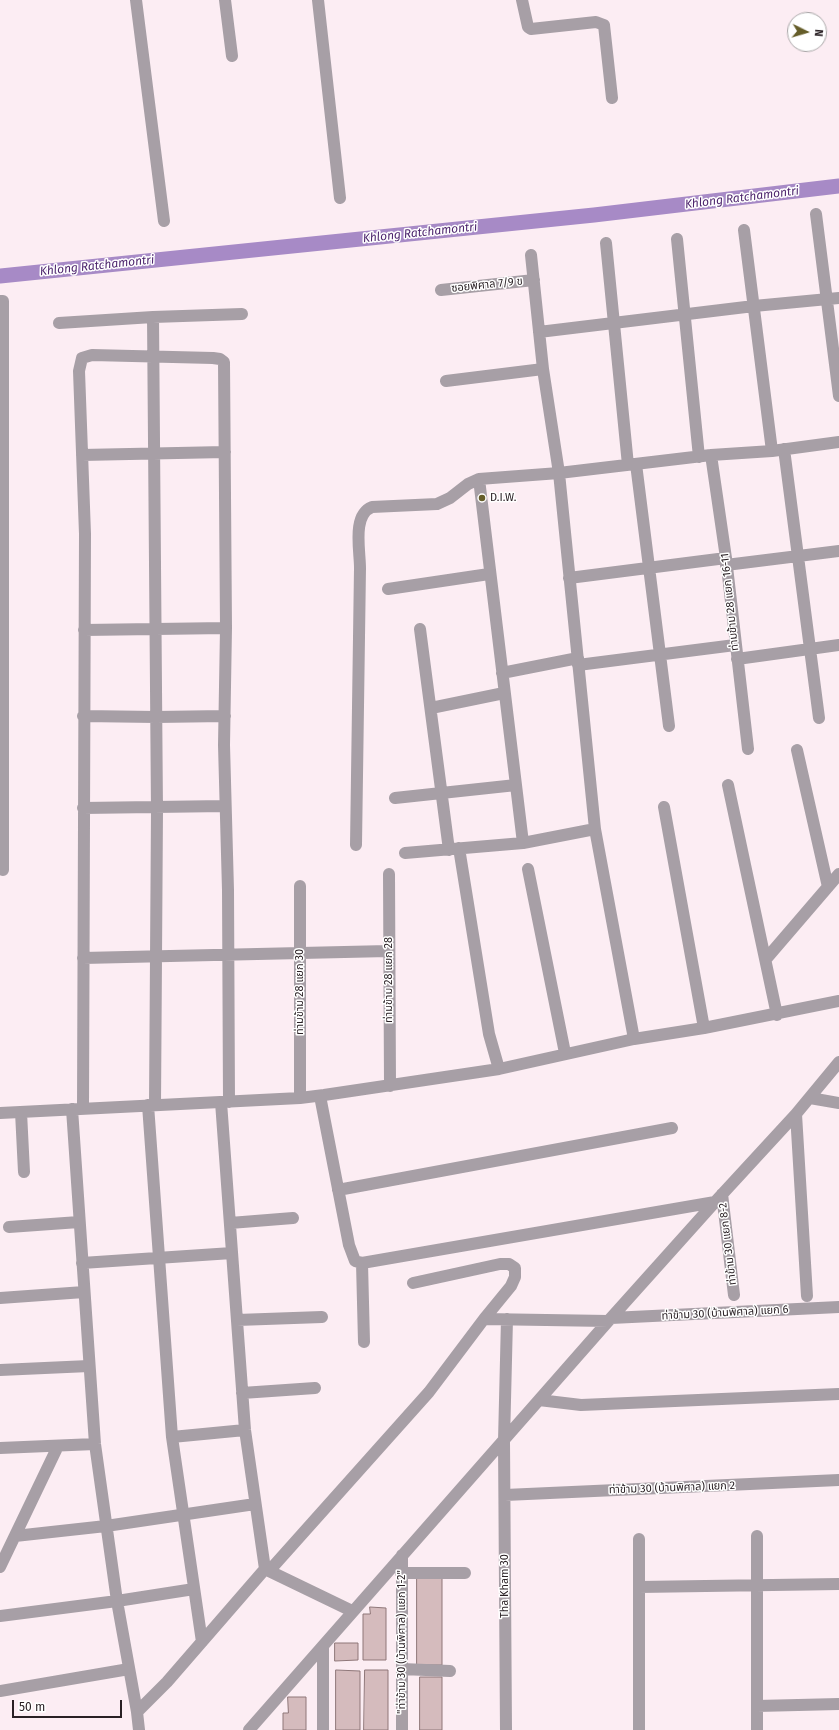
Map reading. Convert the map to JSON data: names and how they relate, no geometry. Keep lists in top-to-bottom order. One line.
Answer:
{"streets":{"street":["ซอยพิศาล 7/9 ข","ท่ามข้าม 28 แยก 16-11","ท่ามข้าม 28 แยก 28","ท่ามข้าม 28 แยก 30","ท่าข้าม 30 แยก 8-2","ท่าข้าม 30 (บ้านพิศาล) แยก 6","ท่าข้าม 30 (บ้านพิศาล) แยก 2","Tha Kham 30","\"ท่าข้าม 30 (บ้านพิศาล) แยก 1-2\""]},"crossings":[["ท่าข้าม 30 (บ้านพิศาล) แยก 6","Tha Kham 30"],["ท่าข้าม 30 (บ้านพิศาล) แยก 2","Tha Kham 30"]],"water":["Khlong Ratchamontri"],"places":["D.I.W."],"scale_bar":"50 m","north":"right"}
